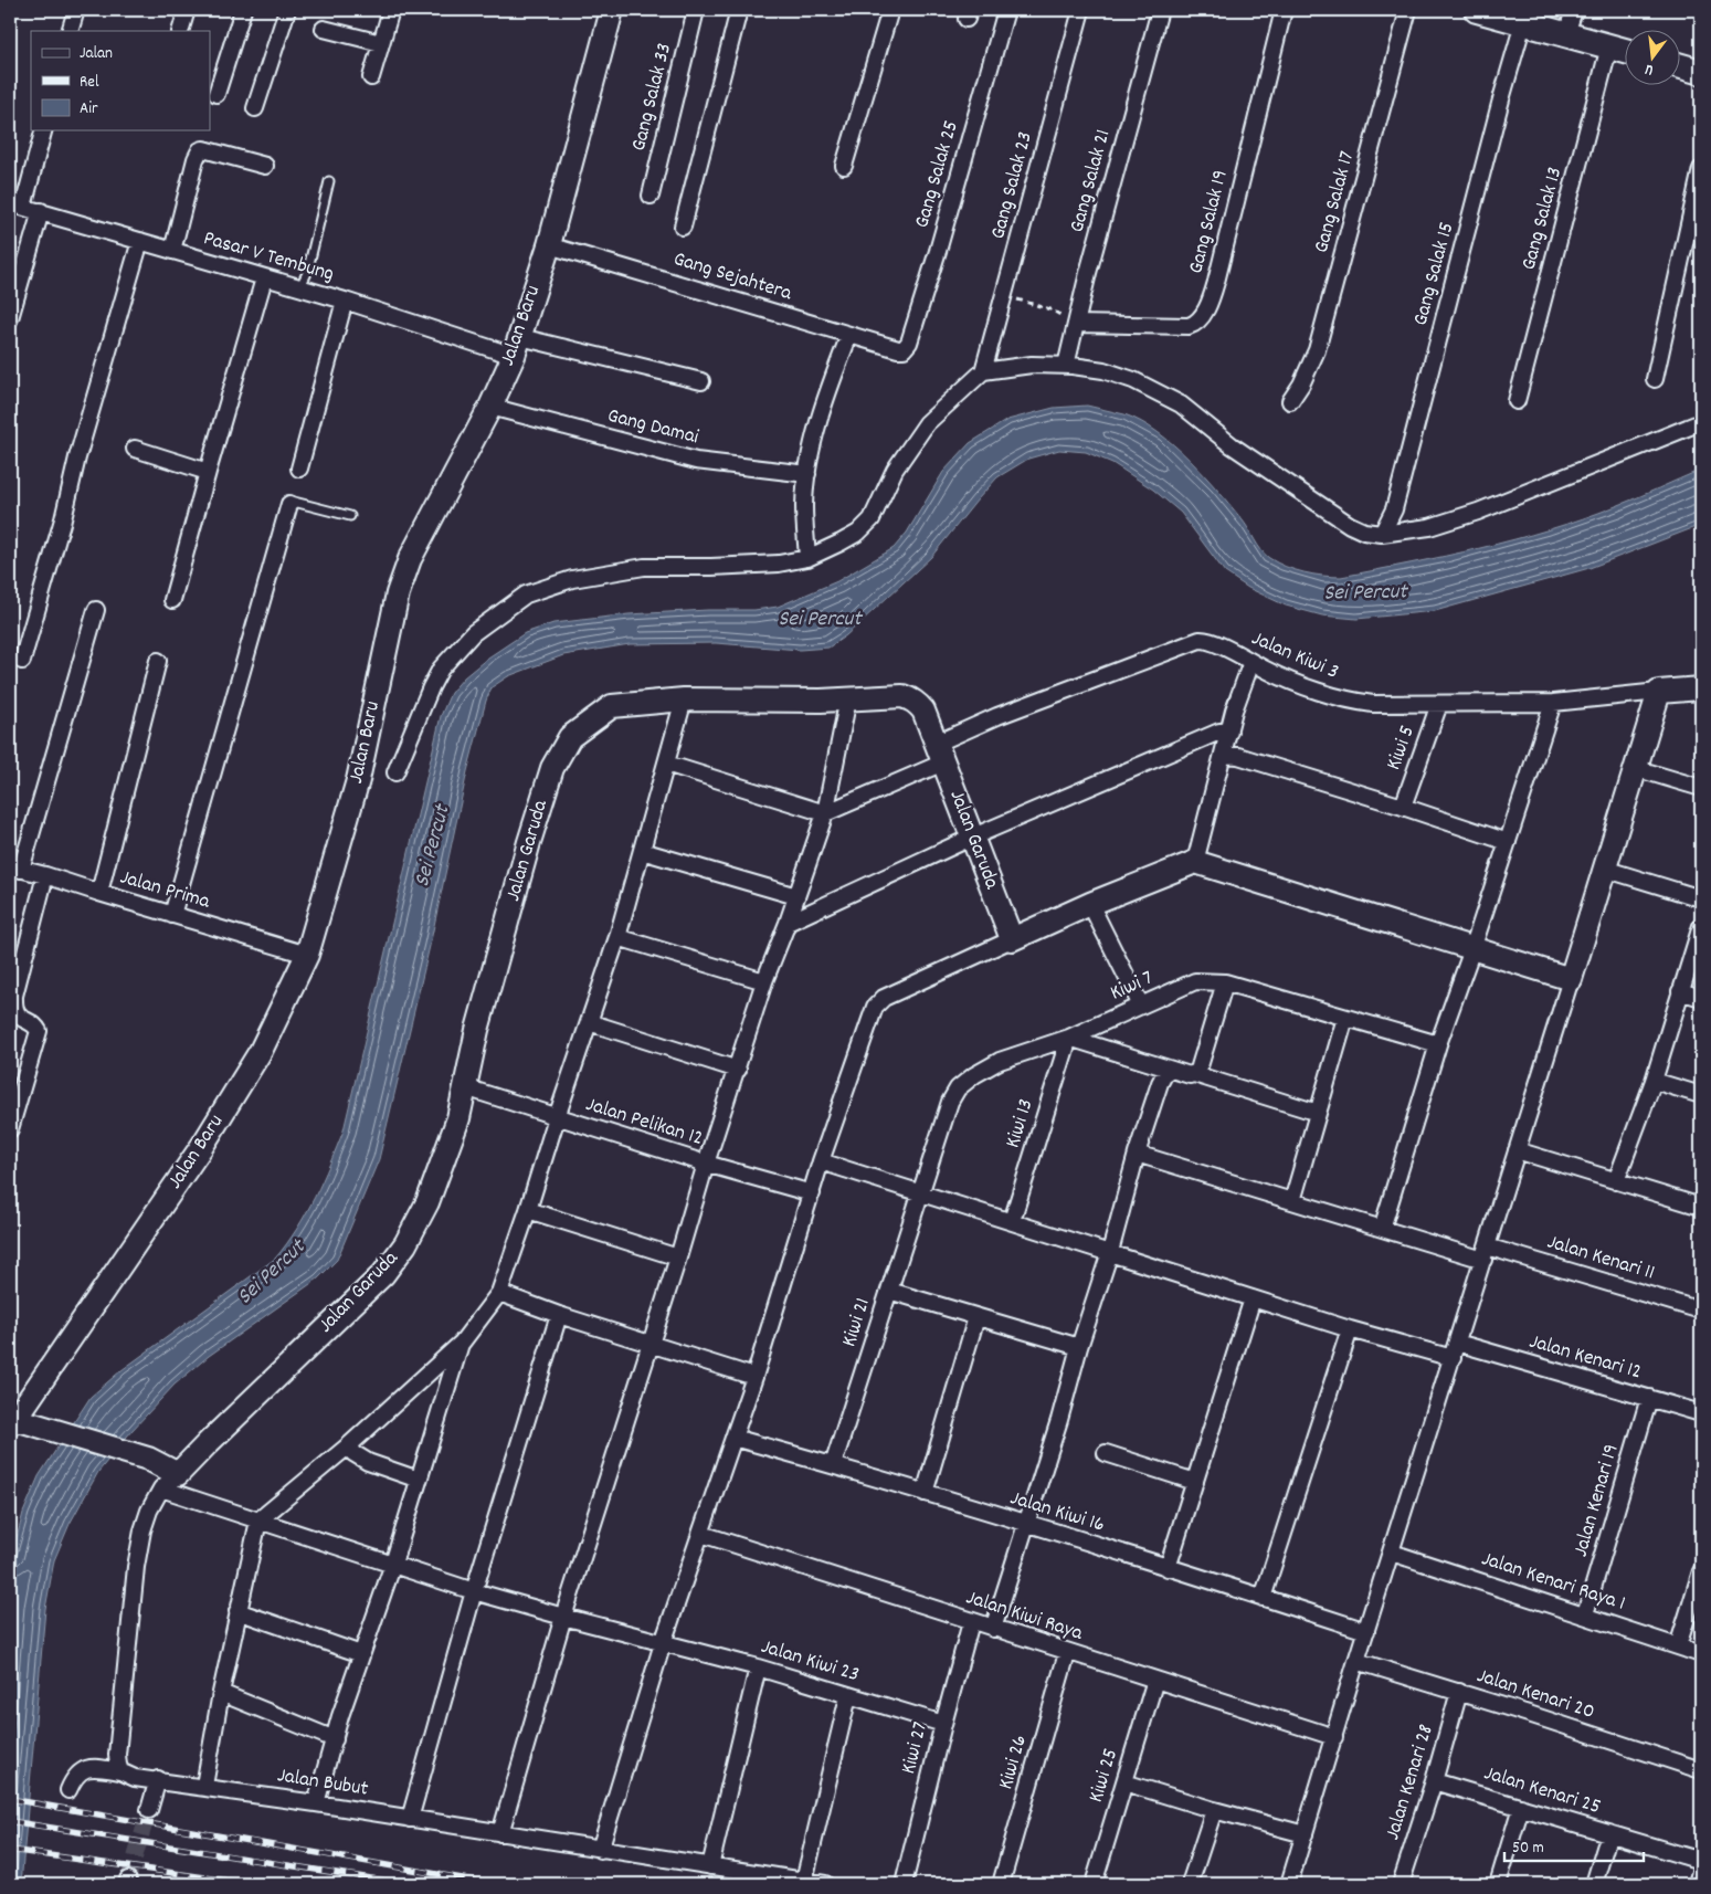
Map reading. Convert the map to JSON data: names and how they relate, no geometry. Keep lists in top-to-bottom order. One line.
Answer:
{"streets":{"street":["Gang Salak 33","Gang Salak 25","Gang Salak 21","Gang Salak 23","Gang Salak 17","Gang Salak 13","Gang Salak 19","Pasar V Tembung","Gang Salak 15","Gang Sejahtera","Jalan Baru","Gang Damai","Jalan Kiwi 3","Kiwi 5","Jalan Garuda","Jalan Prima","Kiwi 7","Jalan Pelikan 12","Kiwi 13","Jalan Kenari 11","Kiwi 21","Jalan Kenari 12","Jalan Kenari 19","Jalan Kiwi 16","Jalan Kenari Raya 1","Jalan Kiwi Raya","Jalan Kiwi 23","Jalan Kenari 20","Kiwi 27","Kiwi 26","Kiwi 25","Jalan Kenari 28","Jalan Bubut","Jalan Kenari 25"]},"crossings":[["Gang Salak 25","Gang Sejahtera"],["Gang Salak 21","Gang Salak 19"],["Pasar V Tembung","Jalan Baru"],["Gang Sejahtera","Jalan Baru"],["Jalan Baru","Gang Damai"],["Jalan Baru","Jalan Prima"],["Jalan Kiwi 3","Kiwi 5"],["Jalan Kiwi 3","Jalan Garuda"],["Jalan Garuda","Jalan Pelikan 12"],["Kiwi 7","Kiwi 13"],["Kiwi 7","Kiwi 21"],["Kiwi 7","Jalan Kenari 12"],["Kiwi 13","Jalan Kenari 12"],["Kiwi 21","Jalan Kenari 12"],["Kiwi 21","Jalan Kiwi 16"],["Jalan Kenari 12","Jalan Kenari 19"],["Jalan Kenari 19","Jalan Kenari Raya 1"],["Jalan Kiwi Raya","Kiwi 27"],["Jalan Kiwi Raya","Kiwi 26"],["Jalan Kiwi Raya","Kiwi 25"],["Jalan Kiwi 23","Kiwi 27"],["Jalan Kenari 20","Jalan Kenari 28"],["Jalan Kenari 28","Jalan Kenari 25"]],"water":["Sei Percut"],"legend":["Jalan","Rel","Air"],"scale_bar":"50 m","north":"bottom"}
